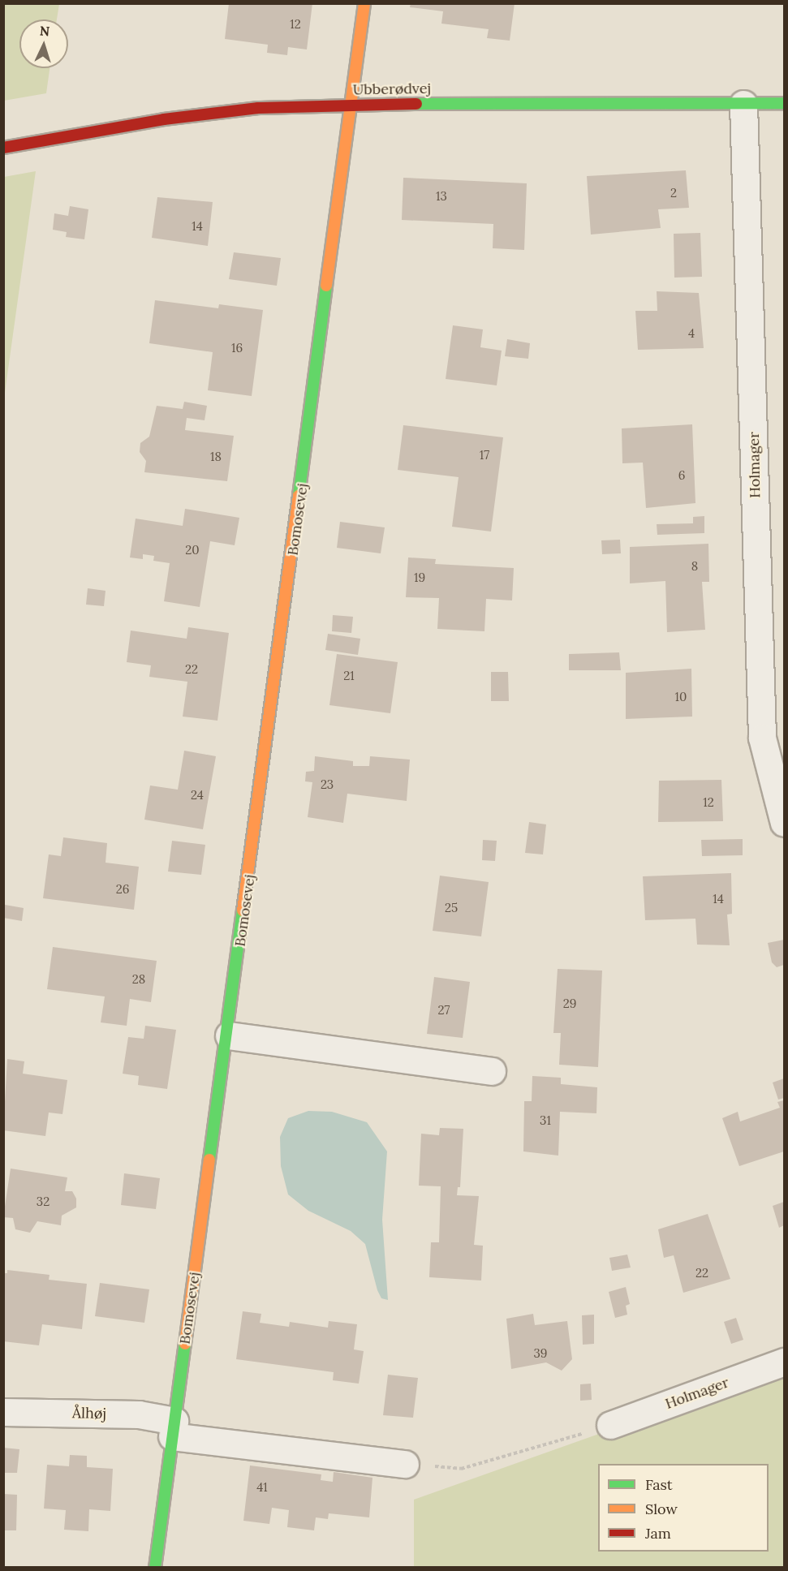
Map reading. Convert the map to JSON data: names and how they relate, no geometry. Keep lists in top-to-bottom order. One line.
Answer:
{"streets":{"street":["Ubberødvej","Holmager","Bomosevej","Ålhøj"]},"crossings":[["Ubberødvej","Holmager"],["Ubberødvej","Bomosevej"],["Bomosevej","Ålhøj"]],"house_numbers":["12","2","13","14","4","16","17","18","6","20","8","19","22","21","10","23","24","12","26","14","25","28","29","27","31","32","22","39","41"],"legend":["Fast","Slow","Jam"],"north":"top"}
